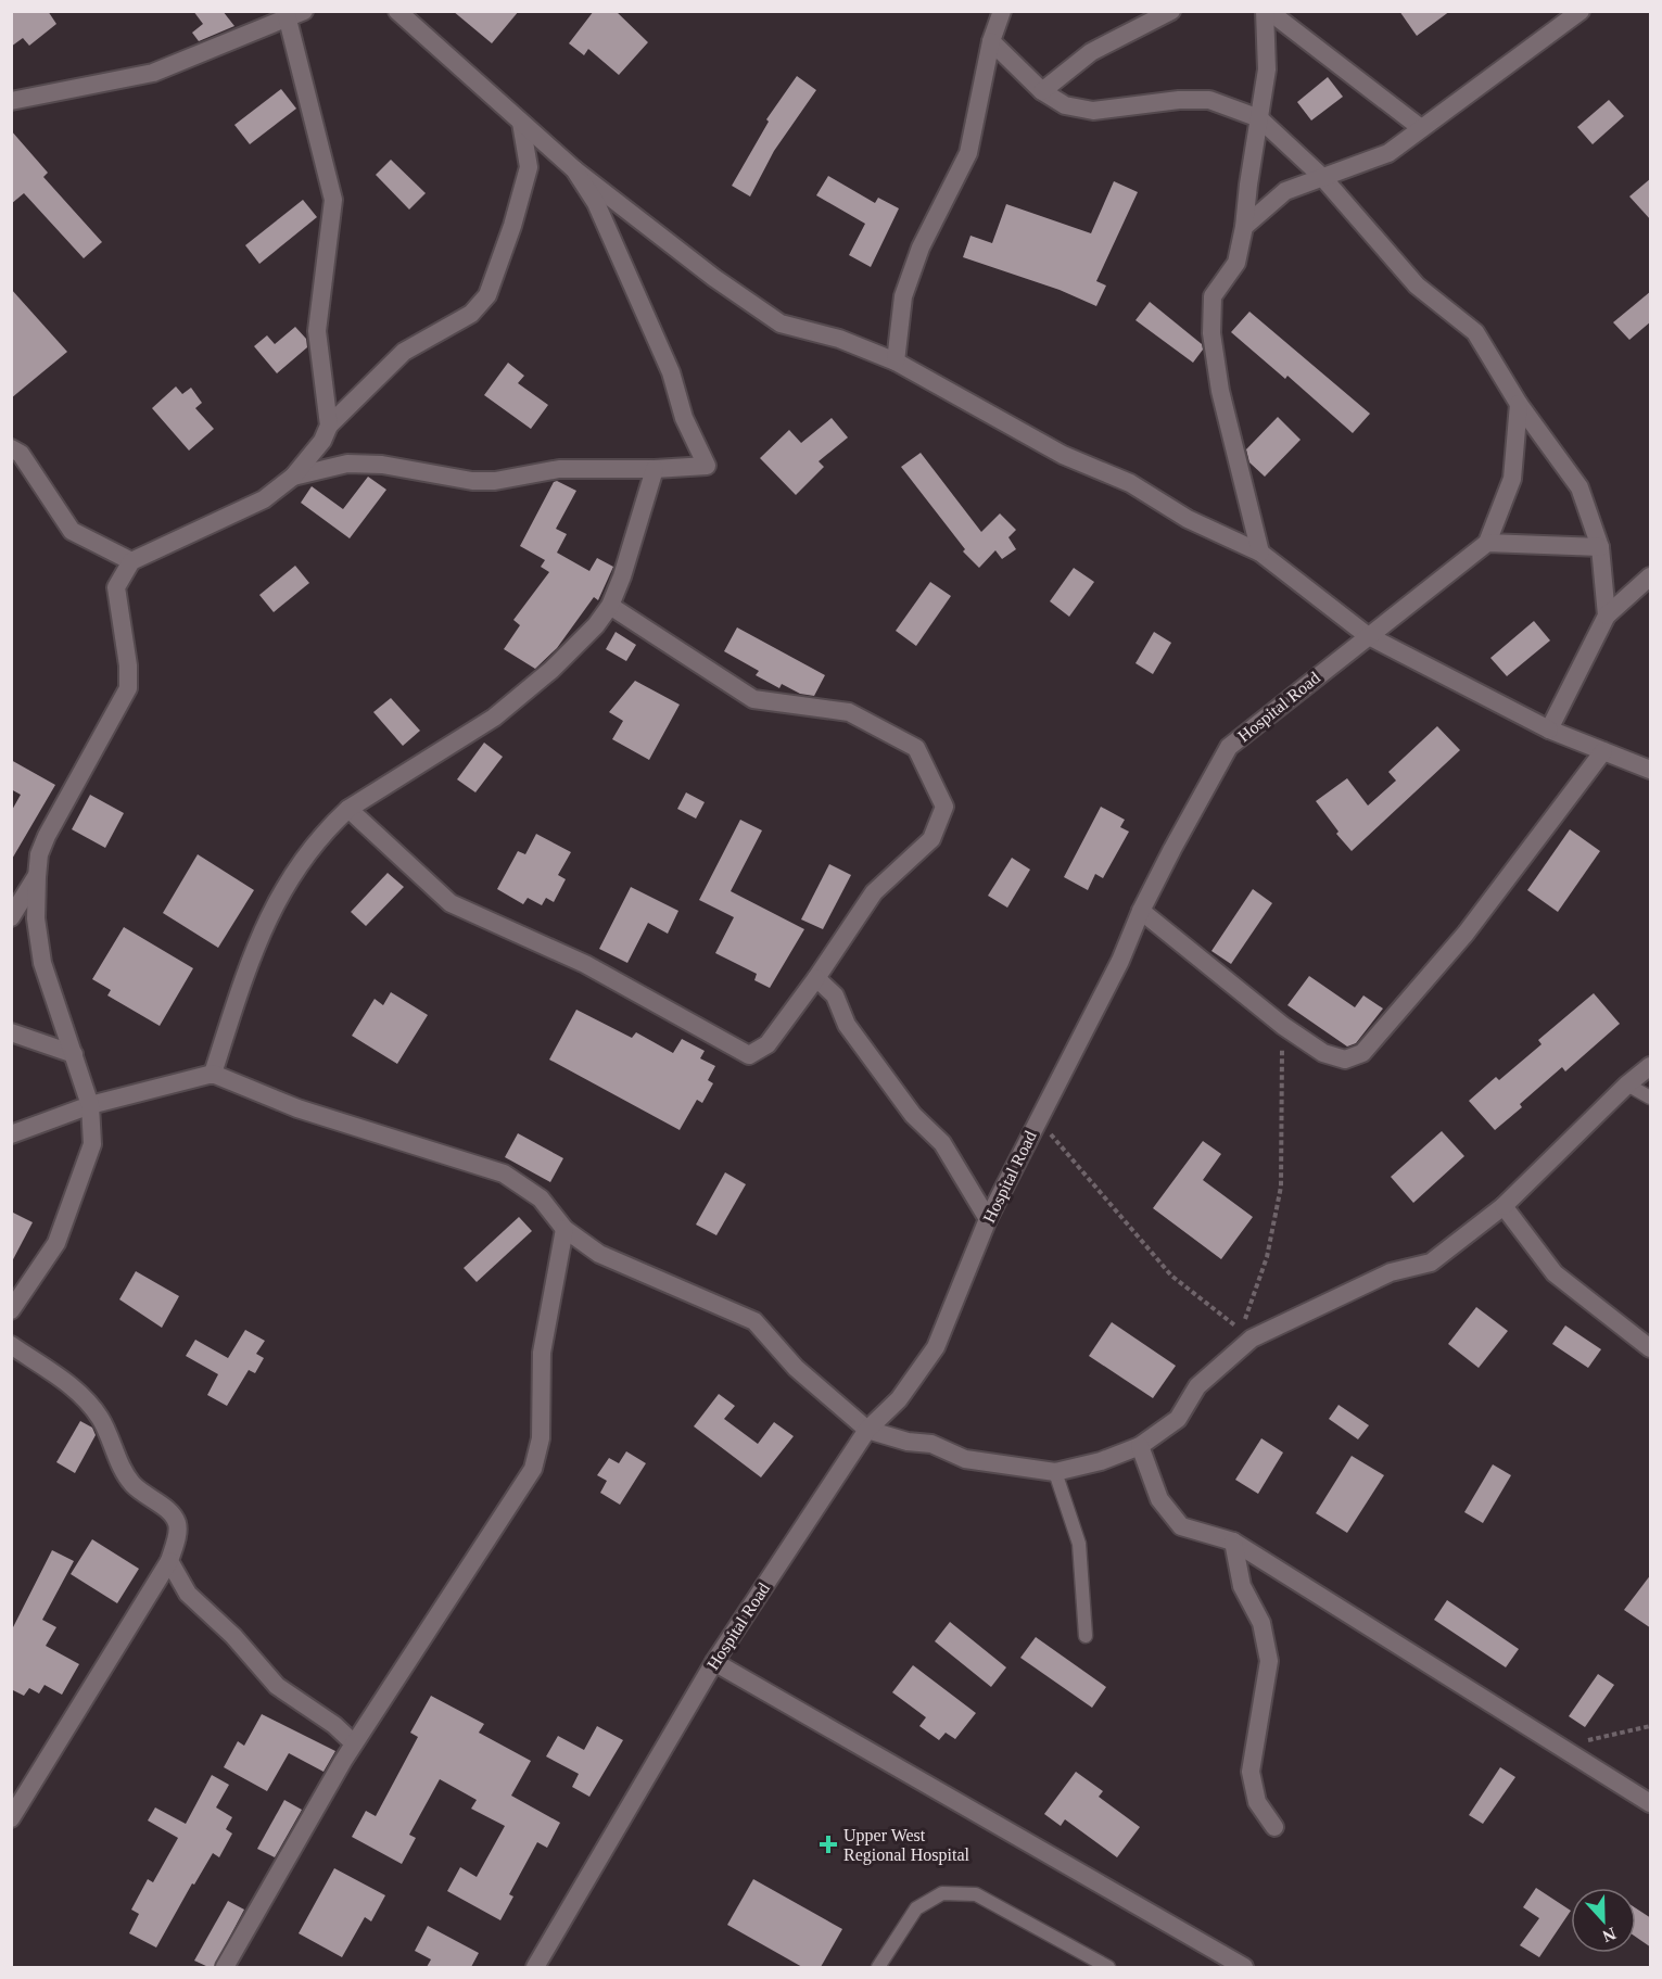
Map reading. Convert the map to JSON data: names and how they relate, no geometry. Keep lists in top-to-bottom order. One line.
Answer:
{"streets":{"street":["Hospital Road"]},"places":{"health":["Upper West Regional Hospital"]},"north":"bottom"}
